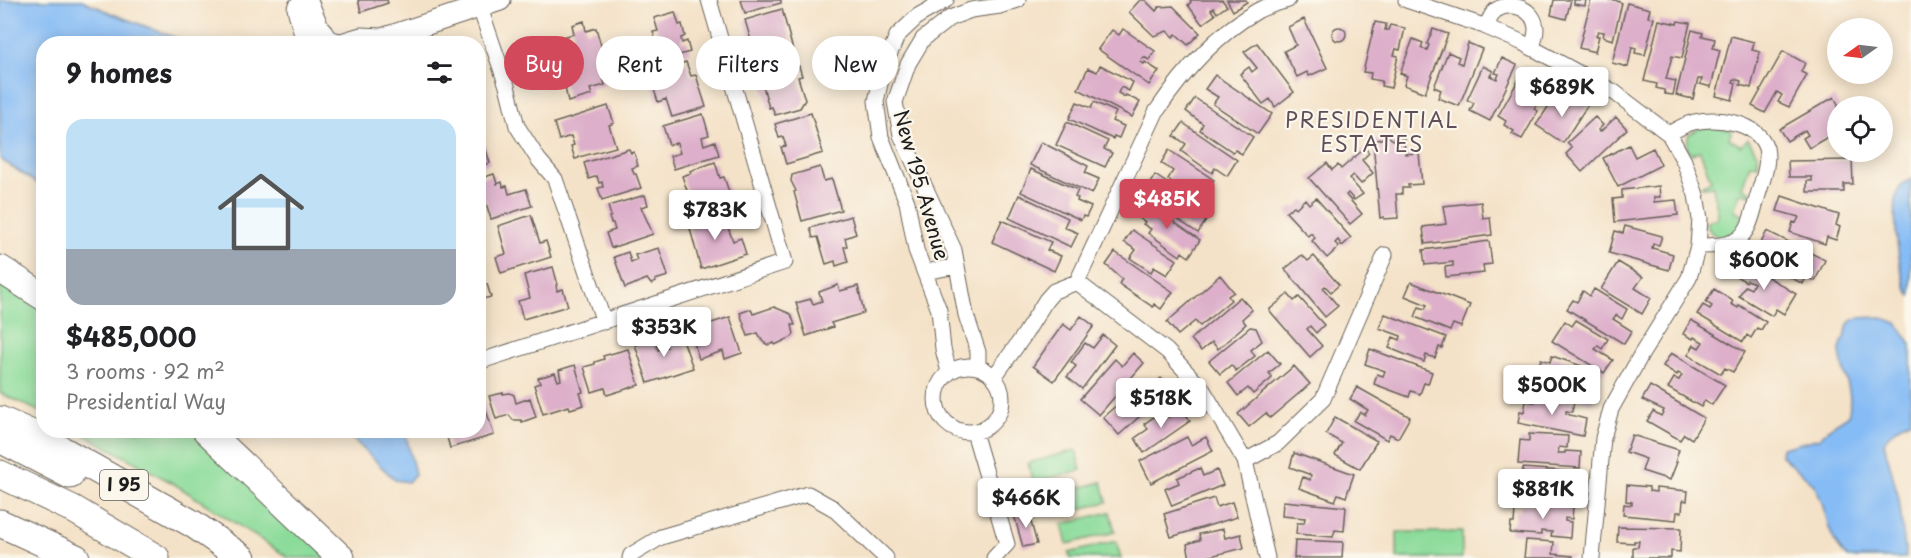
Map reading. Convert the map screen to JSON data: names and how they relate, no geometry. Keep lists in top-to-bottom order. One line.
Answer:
{"streets":{"highway":["I 95"],"street":["New 195 Avenue"]},"districts":["PRESIDENTIAL ESTATES"],"north":"left","page":{"chip":["Buy","Rent","Filters","New"],"heading":"9 homes","price":["$689K","$485K","$783K","$600K","$353K","$500K","$518K","$881K","$466K"],"list":[{"name":"$485,000","note":"3 rooms · 92 m² · Presidential Way"}]}}
